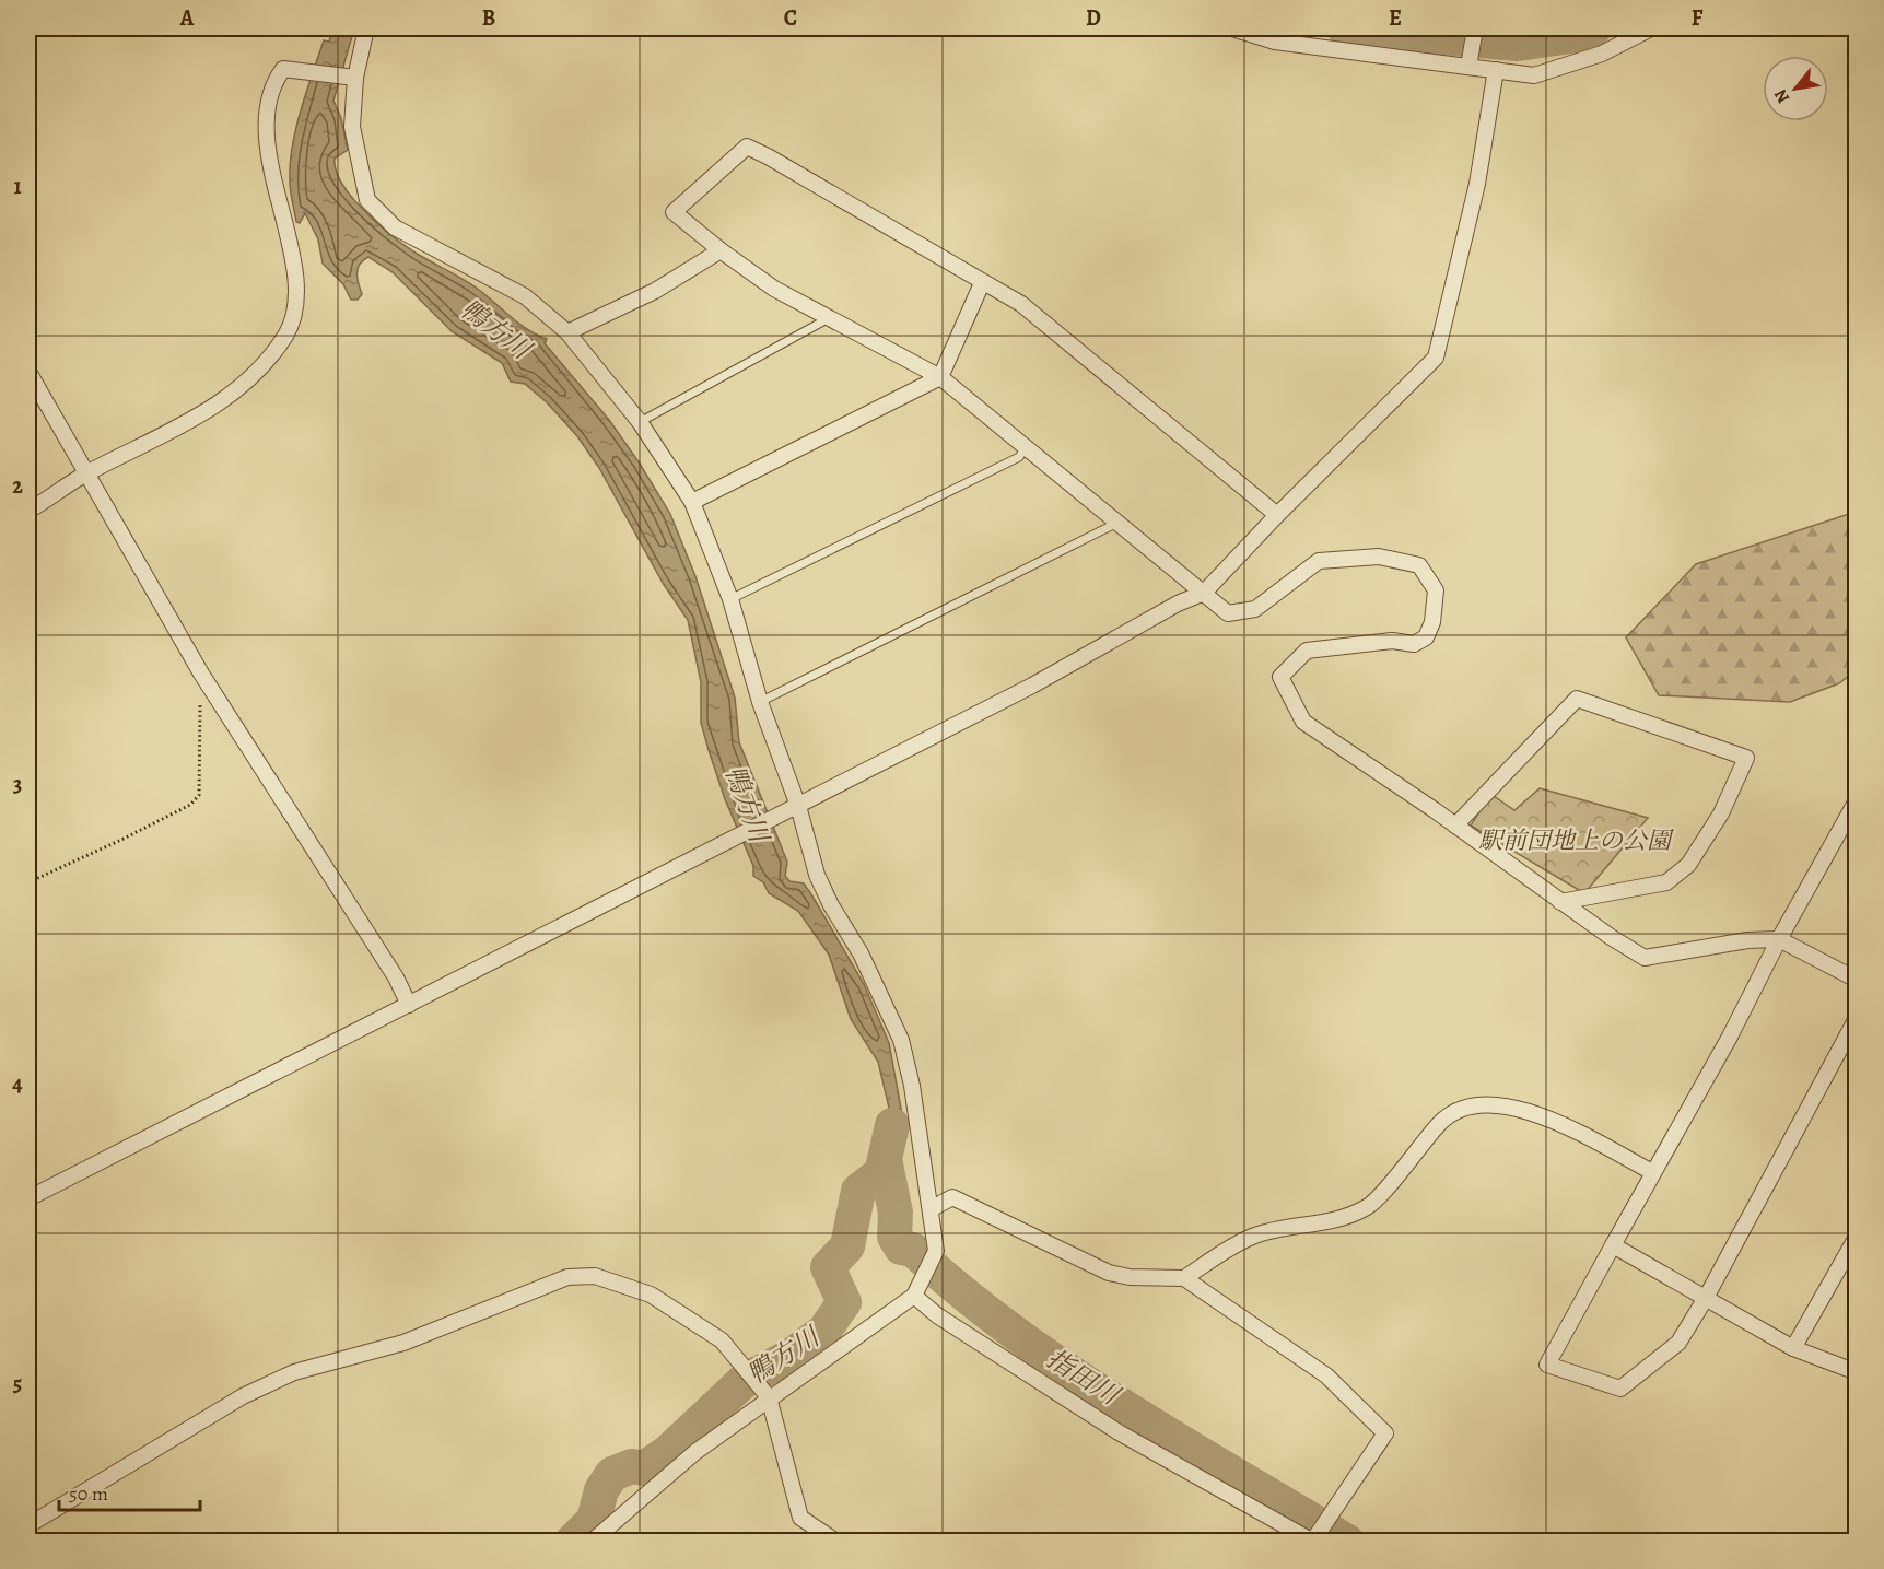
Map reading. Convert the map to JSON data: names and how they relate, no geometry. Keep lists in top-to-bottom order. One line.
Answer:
{"water":["鴨方川","指田川"],"parks":["駅前団地上の公園"],"scale_bar":"50 m","north":"bottom left","grid":{"columns":["A","B","C","D","E","F"],"rows":["1","2","3","4","5"]}}
